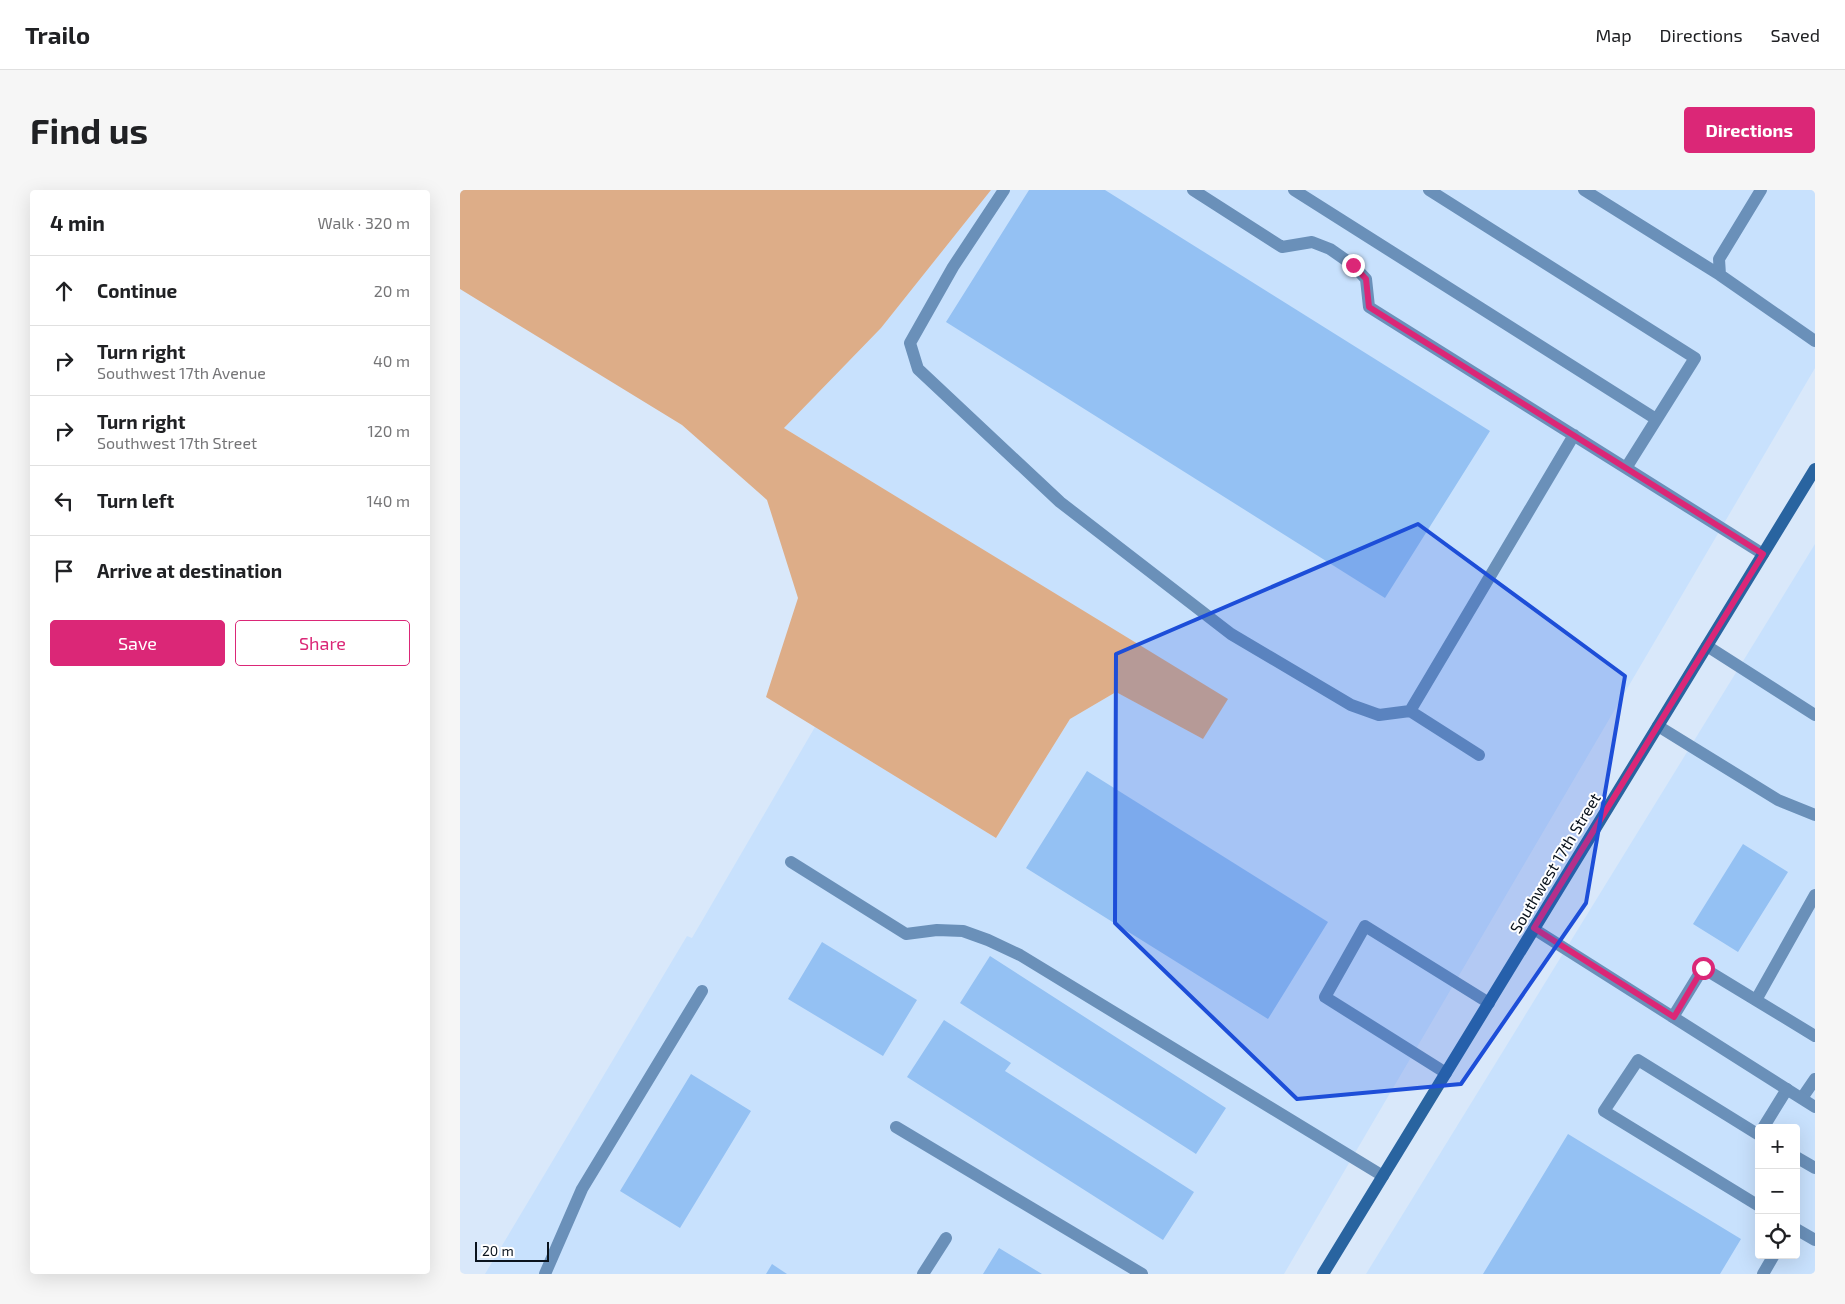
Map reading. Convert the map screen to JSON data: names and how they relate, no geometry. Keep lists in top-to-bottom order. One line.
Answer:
{"streets":{"main road":["Southwest 17th Street"]},"scale_bar":"20 m","page":{"header":"Trailo","nav":["Map","Directions","Saved"],"buttons":["Directions",["Save","Share"]],"title":"Find us","heading":["4 min","Walk · 320 m"],"list":[["Continue","20 m"],["Turn right","Southwest 17th Avenue","40 m"],["Turn right","Southwest 17th Street","120 m"],["Turn left","140 m"],"Arrive at destination"],"map_buttons":["+","−"],"scale":"20 m"}}
